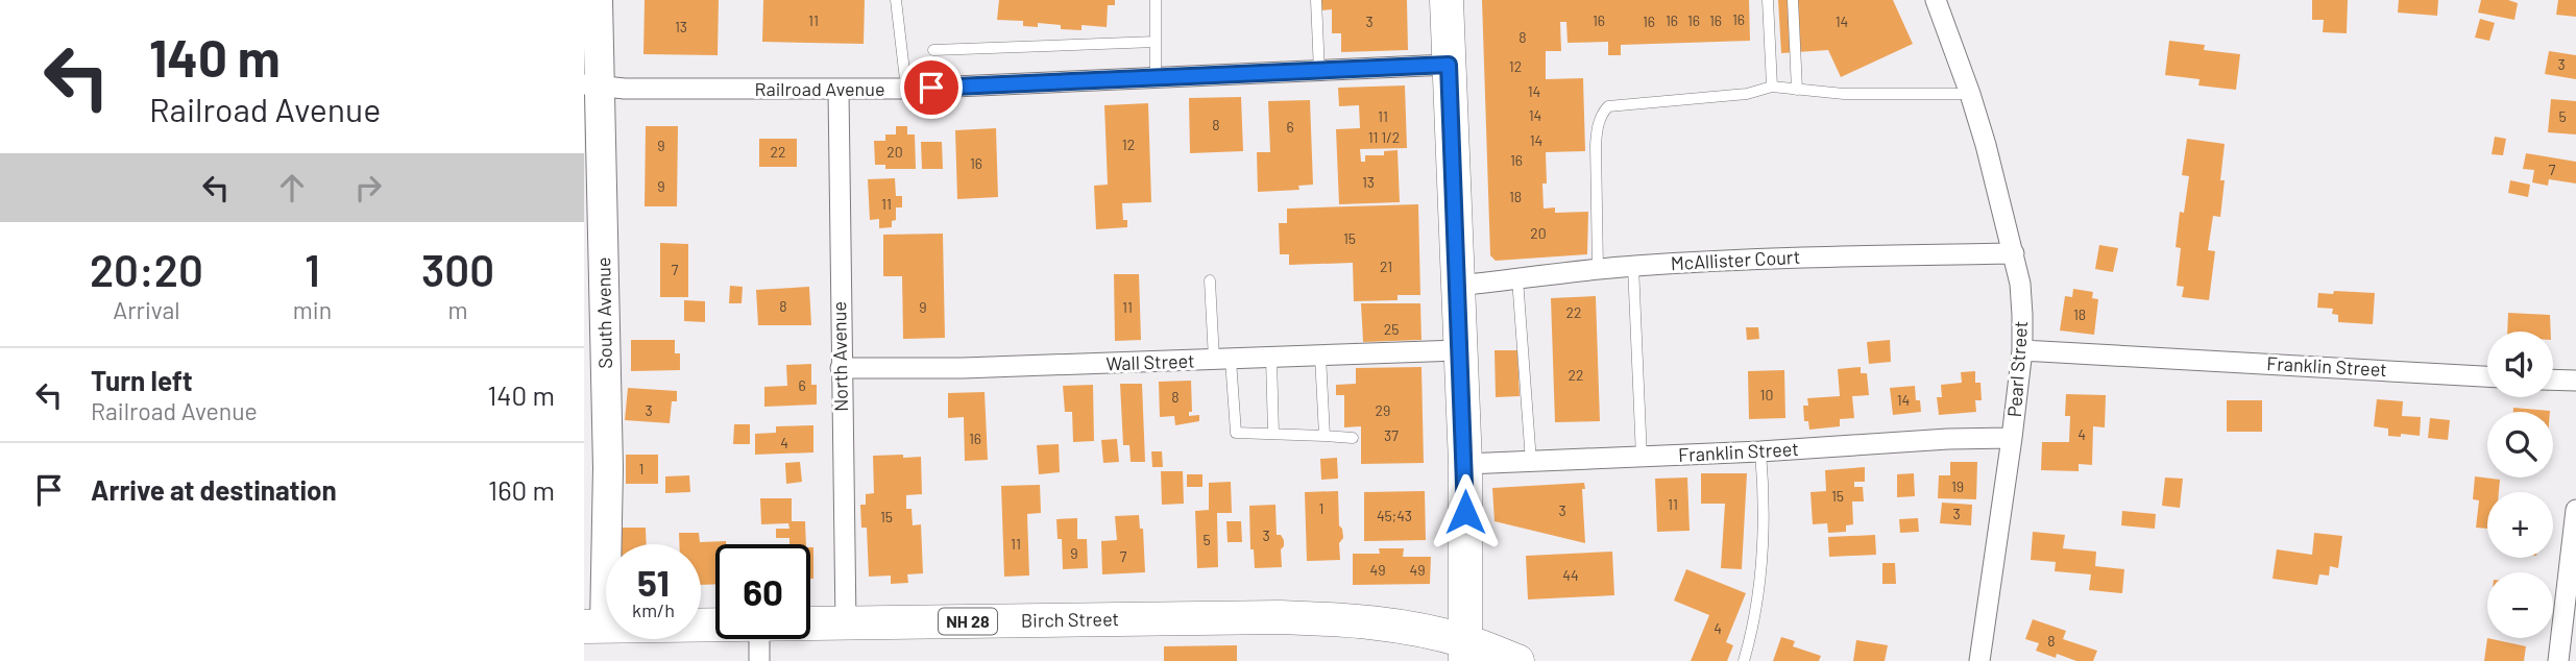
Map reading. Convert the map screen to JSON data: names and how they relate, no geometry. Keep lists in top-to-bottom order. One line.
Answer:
{"streets":{"main road":["Birch Street","NH 28"],"street":["Railroad Avenue","McAllister Court","South Avenue","North Avenue","Wall Street","Franklin Street","Pearl Street"]},"crossings":[["Railroad Avenue","South Avenue"],["Railroad Avenue","North Avenue"],["McAllister Court","Pearl Street"],["South Avenue","Birch Street"],["North Avenue","Wall Street"],["North Avenue","Birch Street"],["Franklin Street","Pearl Street"],["Birch Street","NH 28"]],"house_numbers":["16","11","16","16","16","16","3","16","14","13","8","3","12","14","14","11","5","8","6","11 1/2","14","12","9","22","20","16","16","7","13","9","18","11","20","15","21","7","8","9","11","22","18","25","22","6","10","8","14","3","29","4","37","16","4","1","19","15","11","1","3","3","45;43","15","3","5","11","9","7","49","49","44","4","8"],"page":{"turn":["140 m","Railroad Avenue"],"eta":["20:20","Arrival","1","min","300","m"],"map_buttons":["+","−"],"list":[{"name":"Turn left","note":"Railroad Avenue","value":"140 m"},{"name":"Arrive at destination","value":"160 m"}],"speed":"51 km/h","limit":"60"}}
